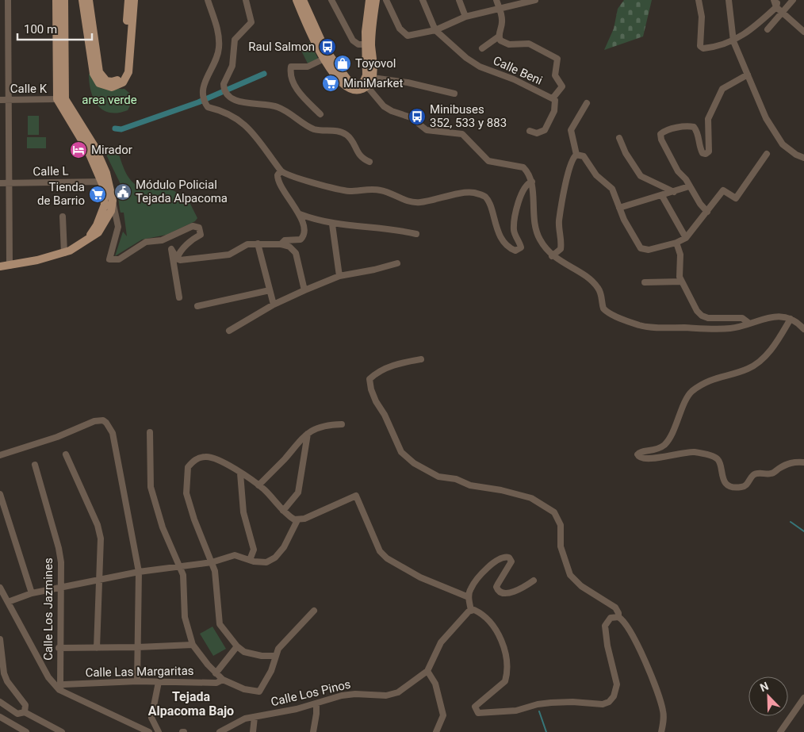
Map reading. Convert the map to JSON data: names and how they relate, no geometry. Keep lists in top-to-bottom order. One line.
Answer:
{"streets":{"street":["Calle Beni","Calle K","Calle L","Calle Los Jazmines","Calle Las Margaritas","Calle Los Pinos"]},"crossings":[["Calle Los Jazmines","Calle Las Margaritas"]],"districts":["Tejada Alpacoma Bajo"],"parks":["area verde"],"places":{"bus stop":["Raul Salmon","Minibuses 352, 533 y 883"],"shop":["Toyovol"],"supermarket":["MiniMarket","Tienda de Barrio"],"hotel":["Mirador"],"public building":["Módulo Policial Tejada Alpacoma"]},"scale_bar":"100 m","north":"top left"}
